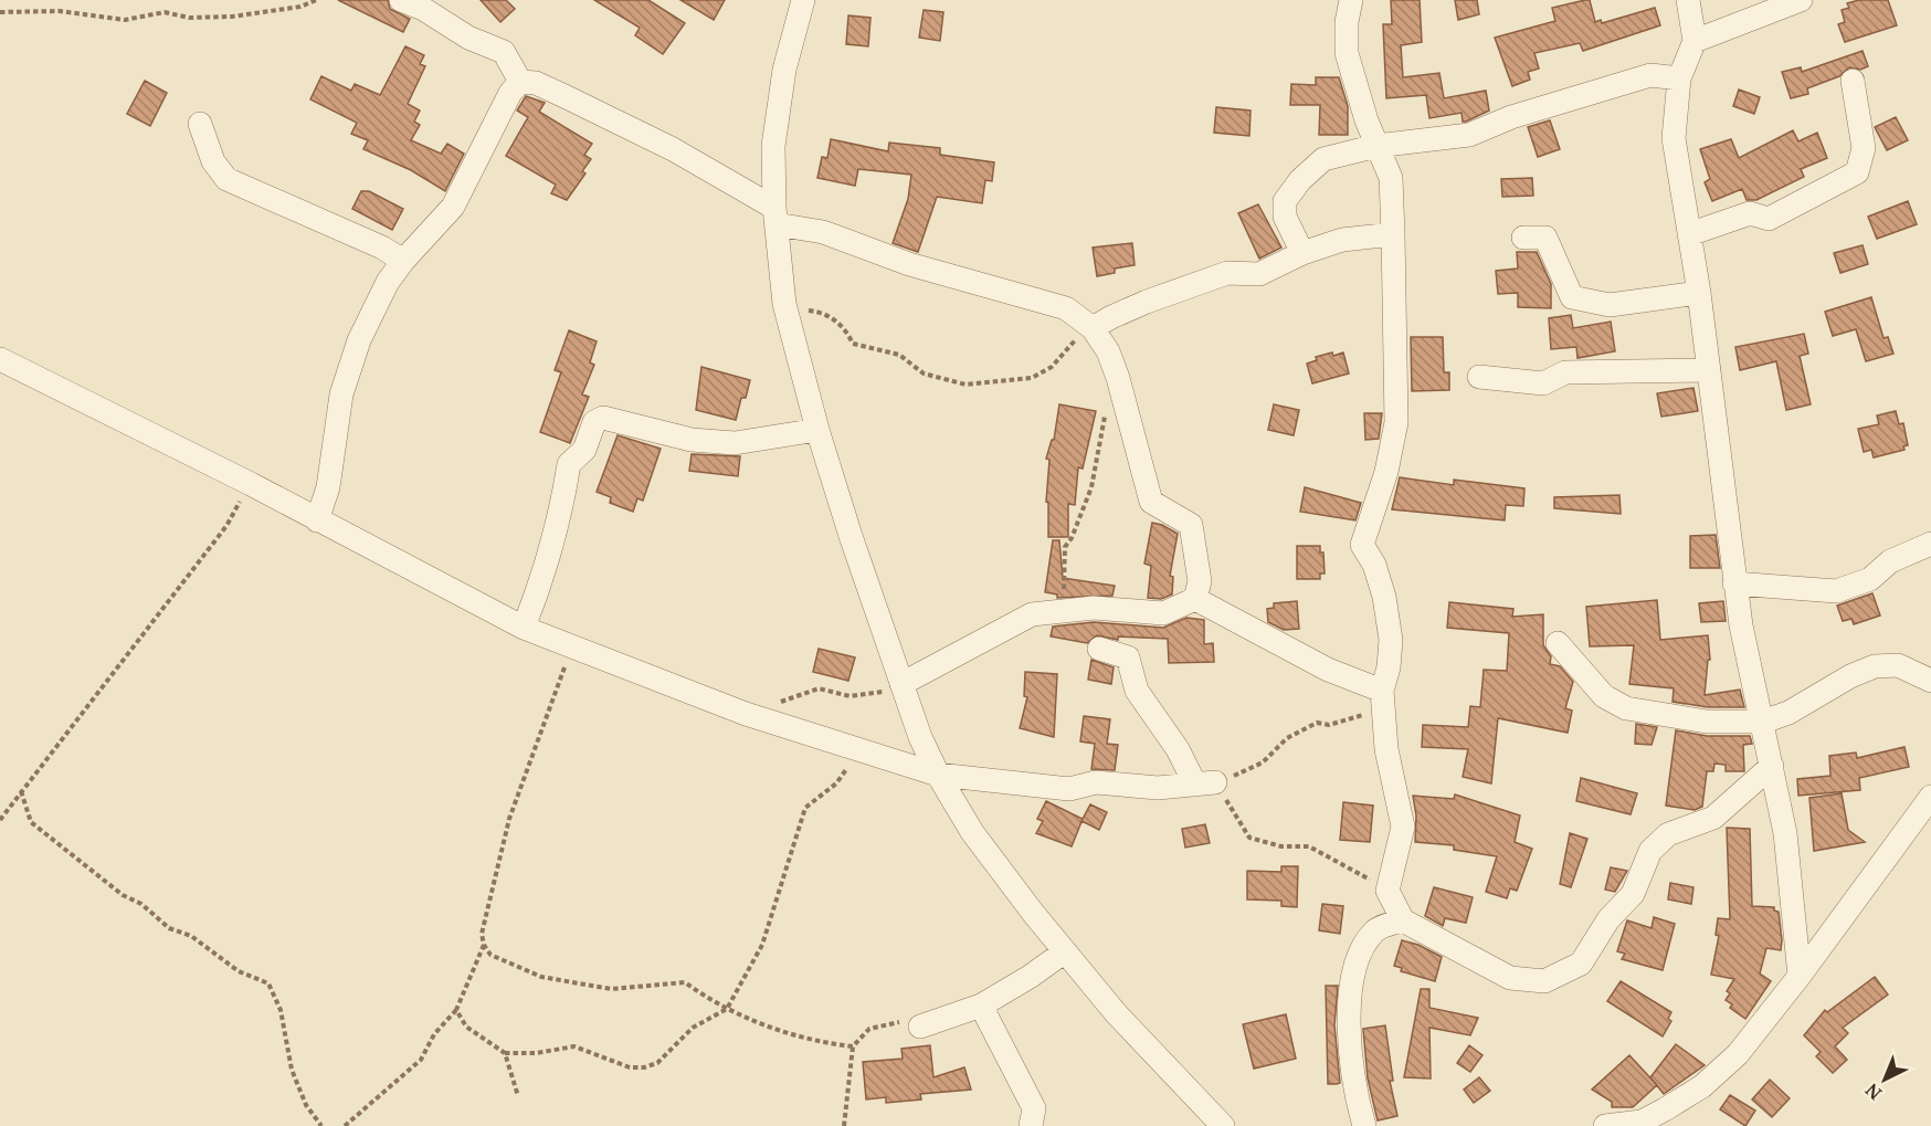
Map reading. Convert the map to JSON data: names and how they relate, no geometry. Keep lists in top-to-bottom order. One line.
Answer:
{"north":"bottom left"}
